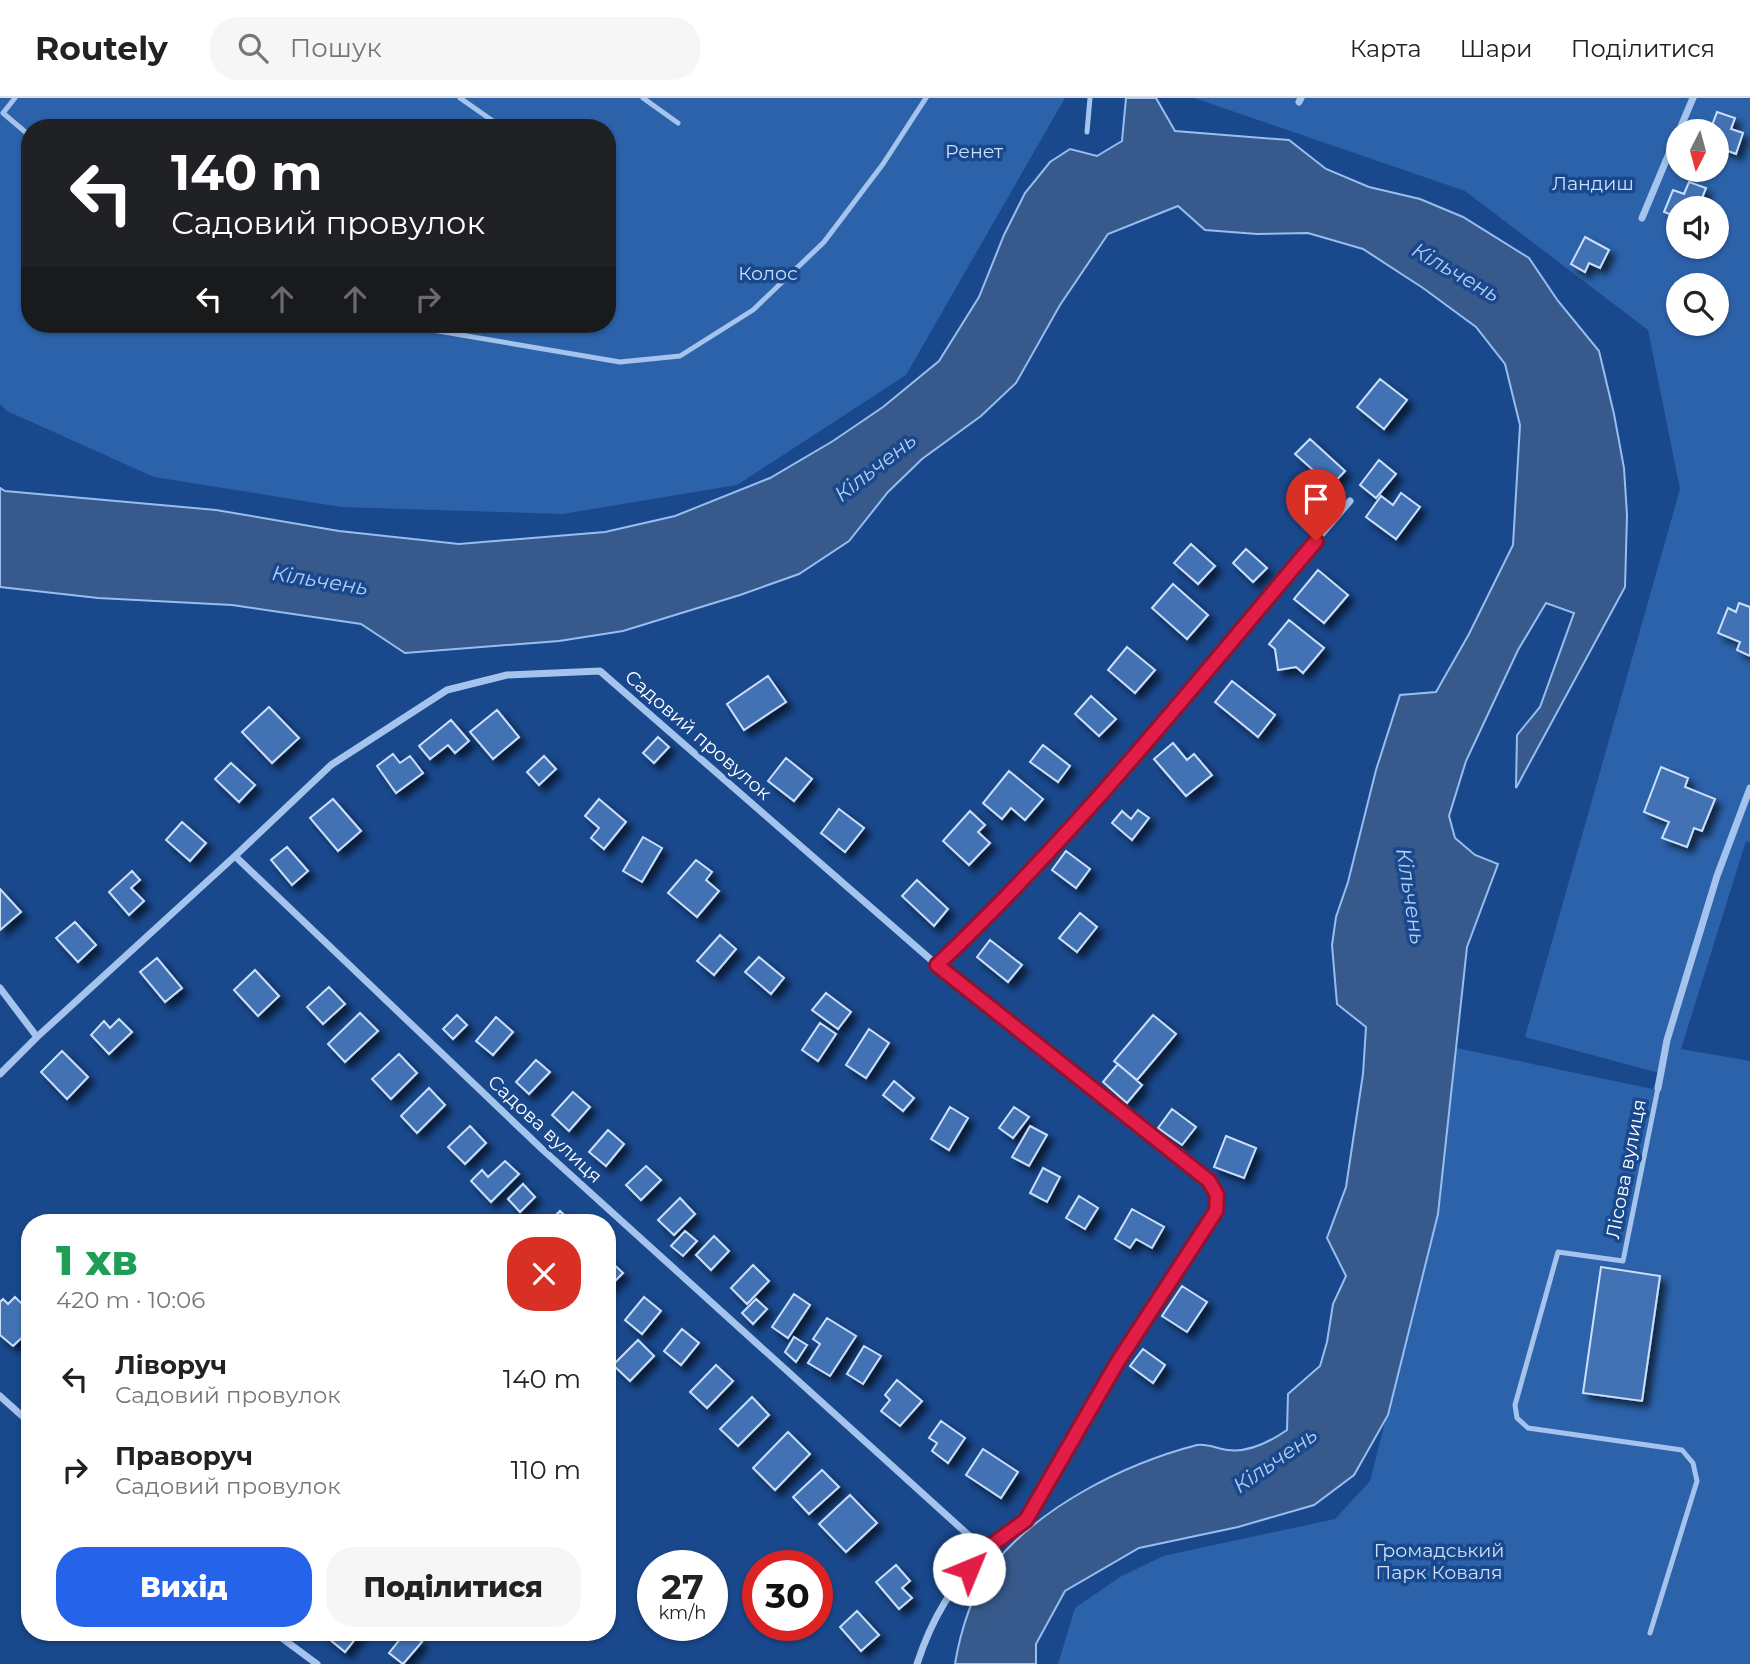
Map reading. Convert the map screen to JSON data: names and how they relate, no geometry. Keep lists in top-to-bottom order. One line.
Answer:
{"streets":{"street":["Садовий провулок","Садова вулиця","Лісова вулиця"]},"crossings":[["Садовий провулок","Садова вулиця"]],"water":["Кільчень"],"parks":["Ренет","Ландиш","Колос","Громадський Парк Коваля"],"north":"bottom","page":{"header":"Routely","search":"Пошук","nav":["Карта","Шари","Поділитися"],"turn":["140 m","Садовий провулок"],"heading":["1 хв","420 m · 10:06"],"list":[{"name":"Ліворуч","note":"Садовий провулок","value":"140 m"},{"name":"Праворуч","note":"Садовий провулок","value":"110 m"}],"buttons":["Вихід","Поділитися"],"speed":"27 km/h","limit":"30"}}
